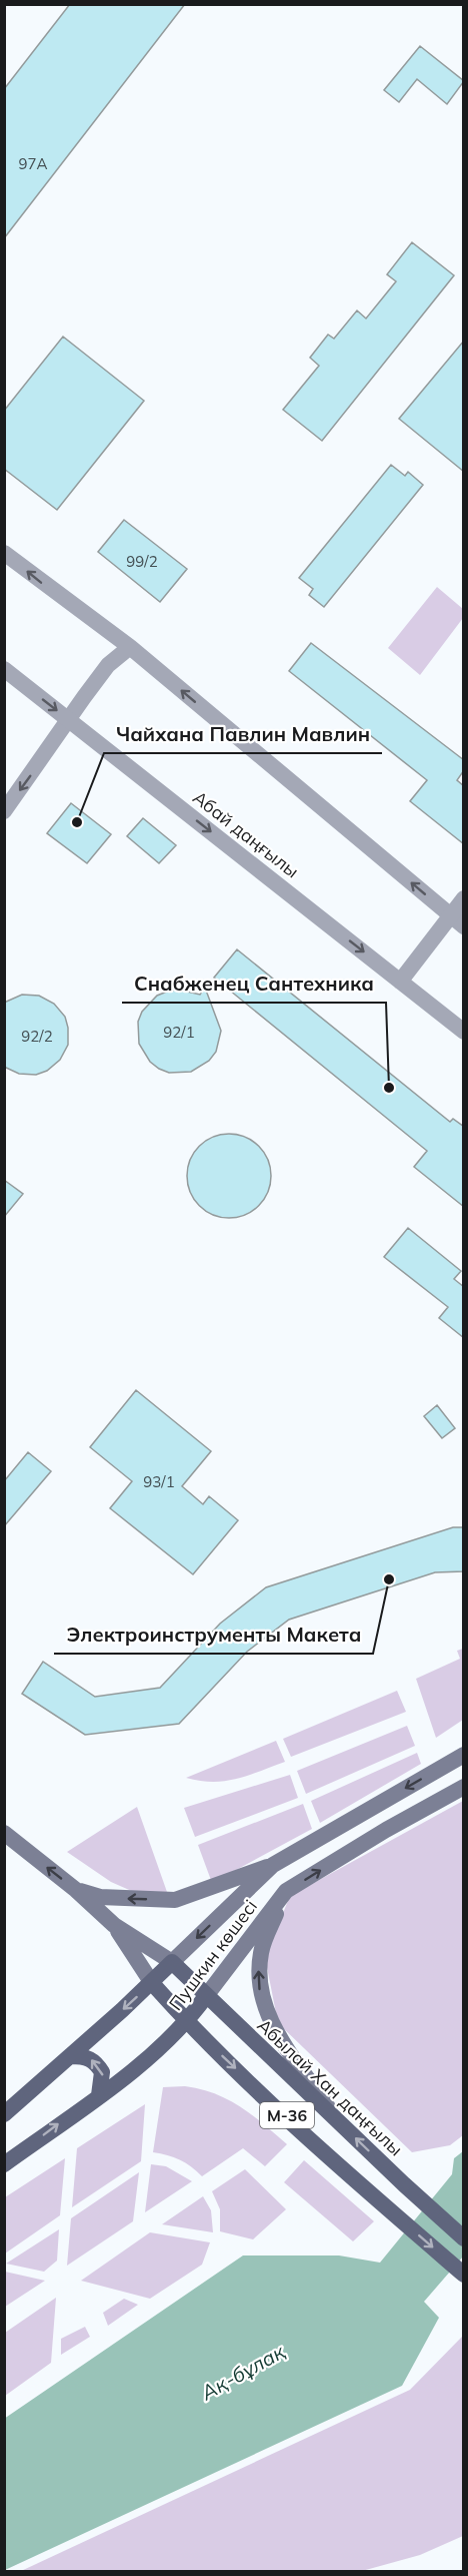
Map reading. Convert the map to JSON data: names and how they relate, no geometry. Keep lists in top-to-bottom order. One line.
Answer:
{"streets":{"main road":["Пушкин көшесі","Абылай Хан даңғылы","M-36"],"street":["Абай даңғылы"]},"crossings":[["Пушкин көшесі","Абылай Хан даңғылы"],["Пушкин көшесі","M-36"]],"water":["Ақ-бұлақ"],"places":["Чайхана Павлин Мавлин","Снабженец Сантехника","Электроинструменты Макета"],"house_numbers":["97А","99/2","92/1","92/2","93/1"]}
